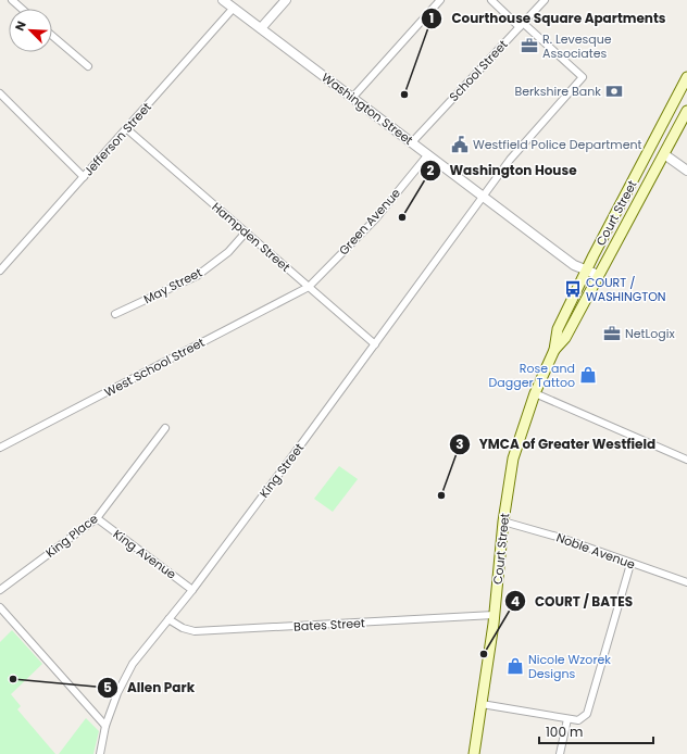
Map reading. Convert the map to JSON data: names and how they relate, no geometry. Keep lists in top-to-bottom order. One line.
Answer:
{"streets":{"main road":["Court Street"],"street":["School Street","Washington Street","Jefferson Street","Green Avenue","Hampden Street","May Street","West School Street","King Street","King Place","Noble Avenue","King Avenue","Bates Street"]},"crossings":[["School Street","Washington Street"],["School Street","King Street"],["Washington Street","Jefferson Street"],["Washington Street","Court Street"],["Washington Street","Green Avenue"],["Washington Street","King Street"],["Jefferson Street","Hampden Street"],["Court Street","Noble Avenue"],["Court Street","Bates Street"],["Green Avenue","Hampden Street"],["Green Avenue","West School Street"],["Hampden Street","May Street"],["Hampden Street","West School Street"],["Hampden Street","King Street"],["King Street","King Avenue"],["King Street","Bates Street"],["King Place","King Avenue"]],"places":{"office":["R. Levesque Associates","NetLogix"],"bank":["Berkshire Bank"],"other":["Courthouse Square Apartments","Washington House","YMCA of Greater Westfield","COURT / BATES","Allen Park"],"public building":["Westfield Police Department"],"bus stop":["COURT / WASHINGTON"],"shop":["Rose and Dagger Tattoo","Nicole Wzorek Designs"]},"scale_bar":"100 m","north":"top left"}
